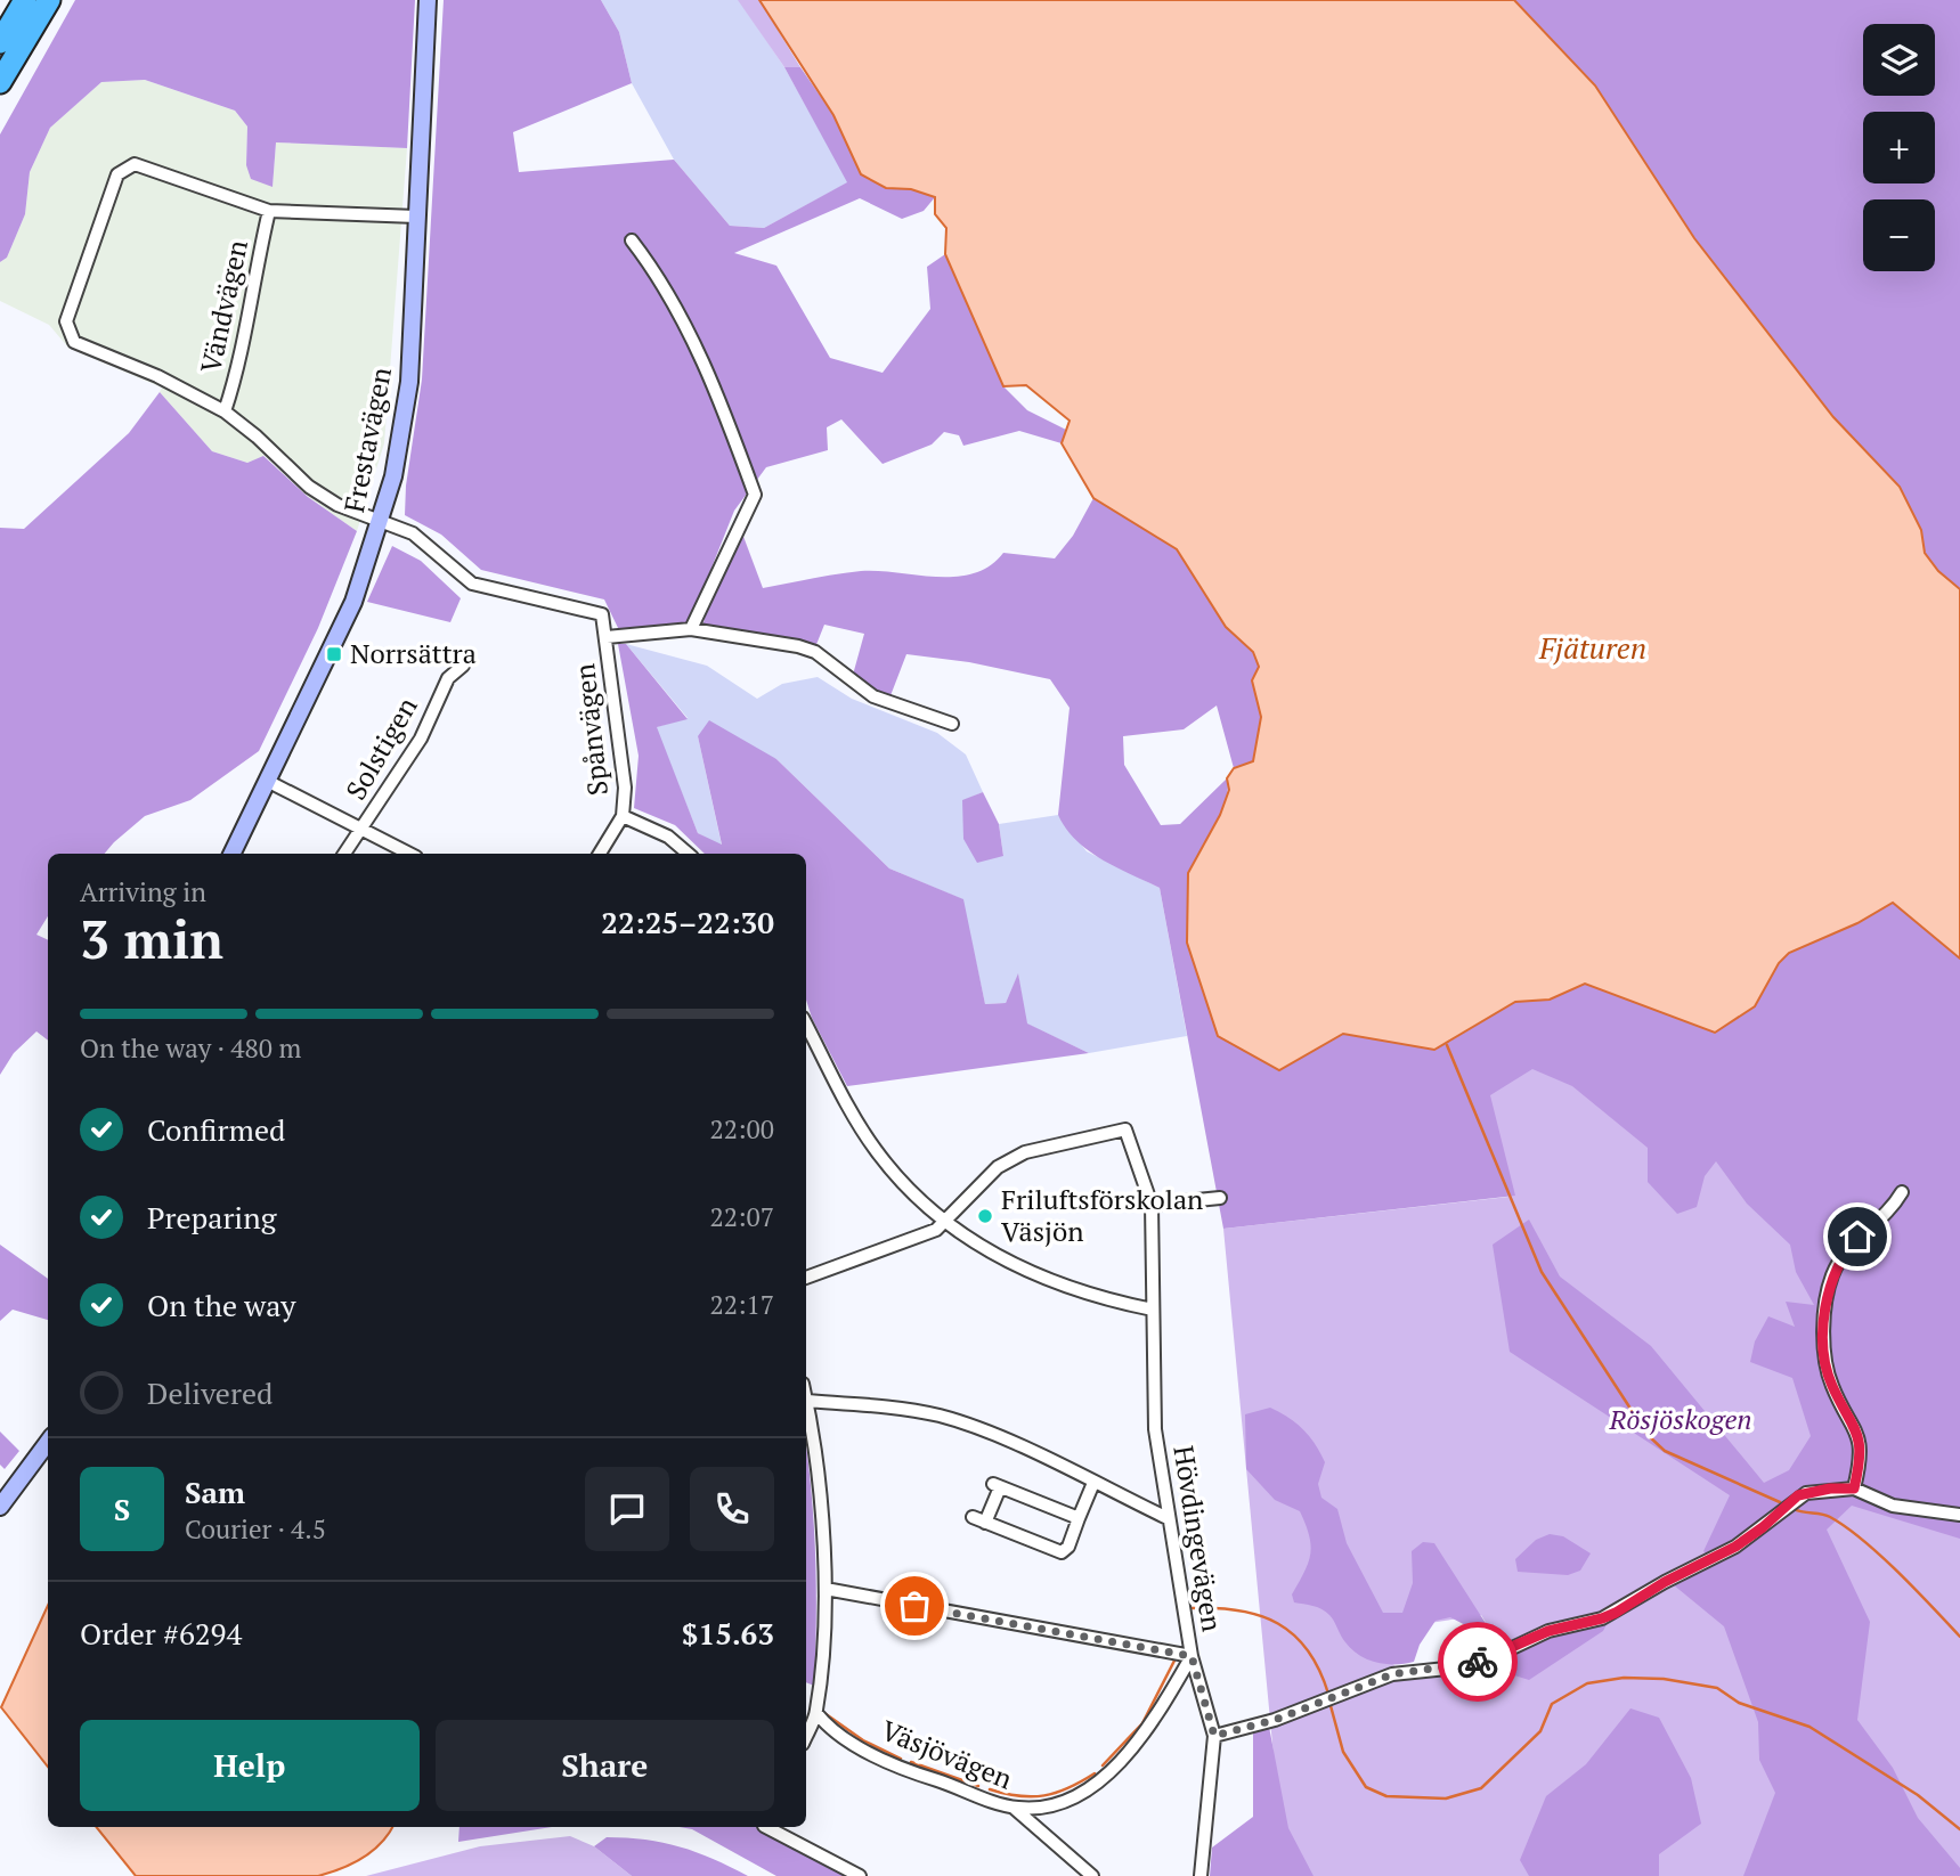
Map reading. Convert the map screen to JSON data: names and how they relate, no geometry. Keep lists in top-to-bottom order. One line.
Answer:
{"streets":{"street":["Vändvägen","Frestavägen","Spånvägen","Solstigen","Hövdingevägen","Väsjövägen"]},"crossings":[["Hövdingevägen","Väsjövägen"]],"water":["Fjäturen"],"parks":["Rösjöskogen"],"places":{"transit":["Norrsättra"],"other":["Friluftsförskolan Väsjön"]},"page":{"map_buttons":["+","−"],"heading":["3 min","Arriving in","22:25–22:30"],"panel":["Sam","Courier · 4.5","Order #6294","$15.63"],"bar":"On the way · 480 m","list":[["Confirmed","22:00"],["Preparing","22:07"],["On the way","22:17"],"Delivered"],"round":"S","buttons":["Help","Share"]}}
